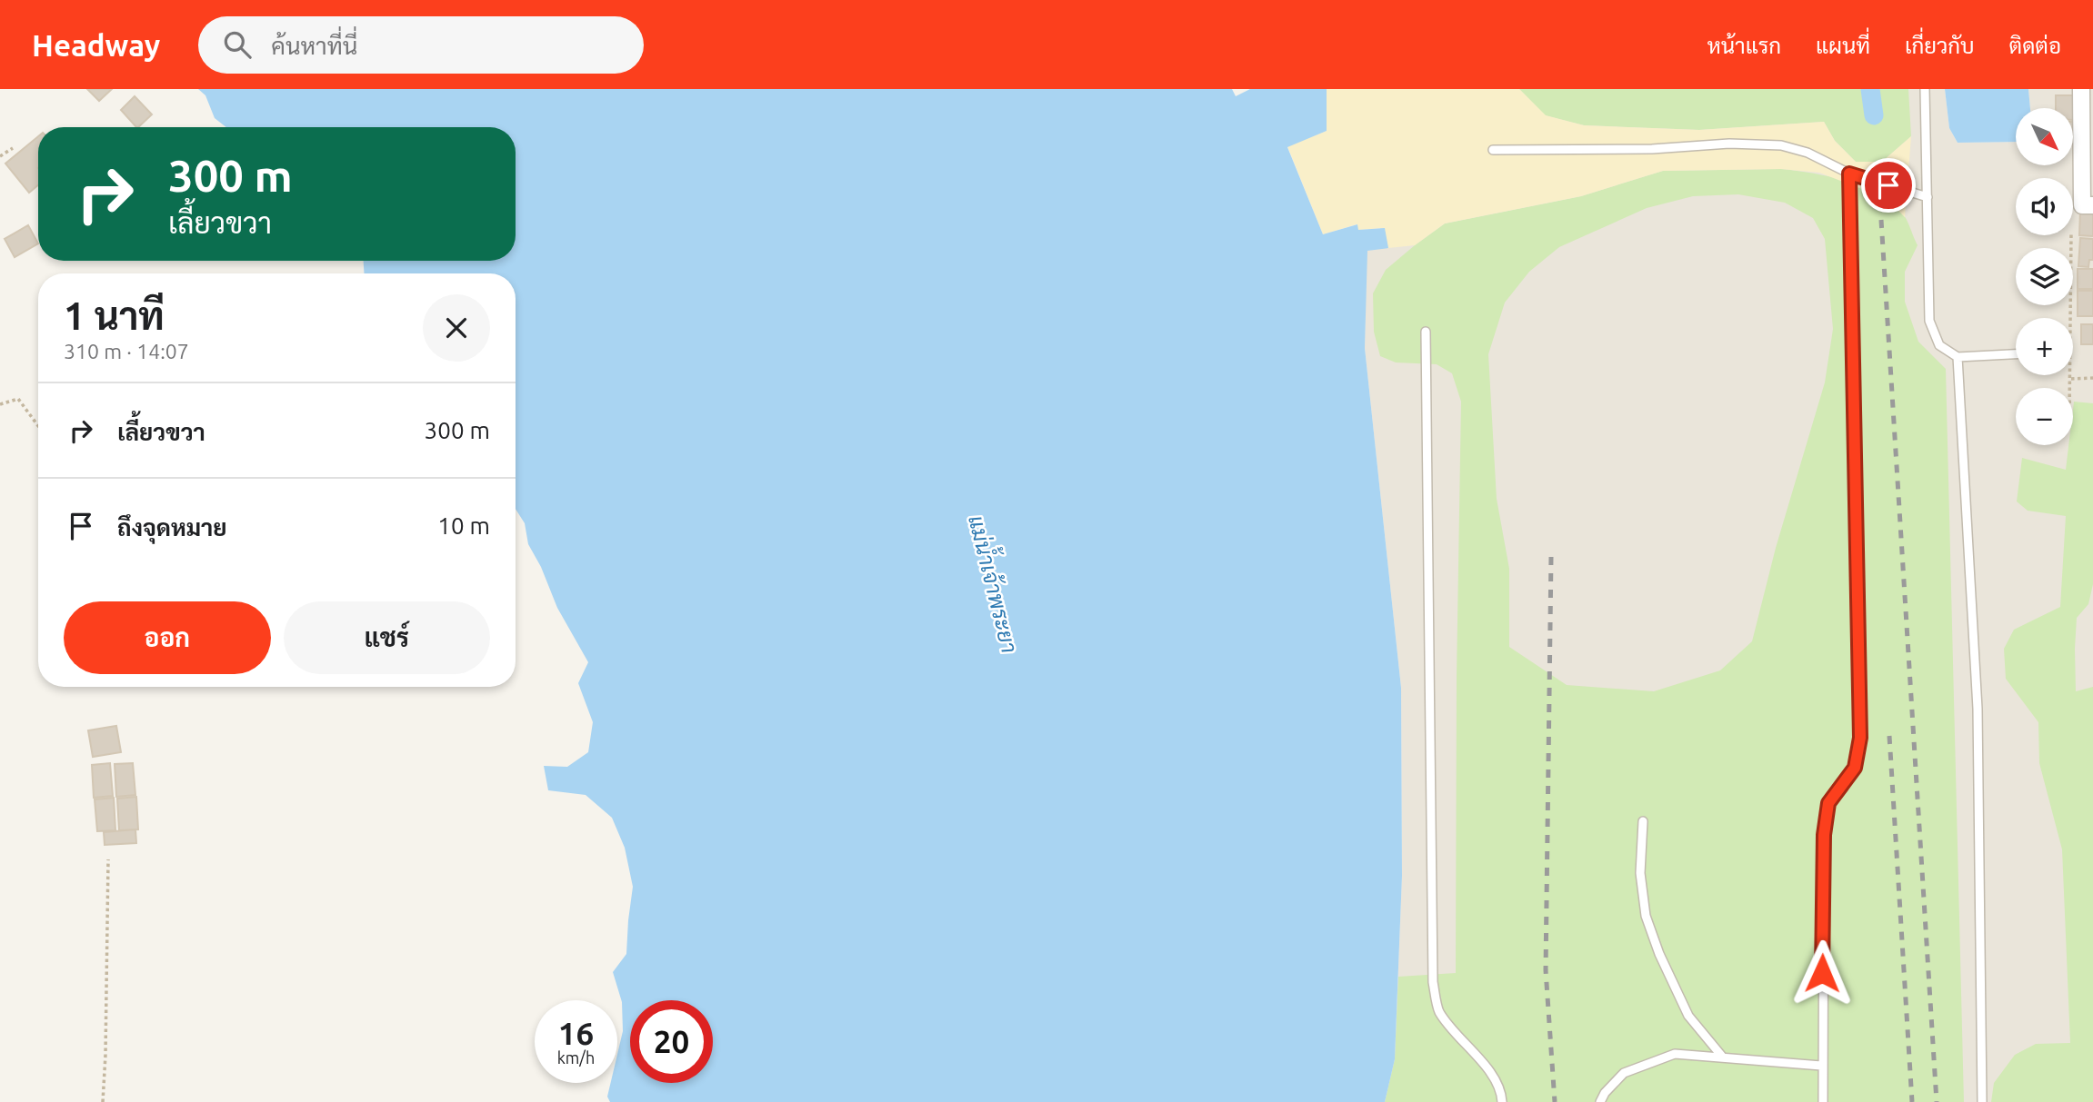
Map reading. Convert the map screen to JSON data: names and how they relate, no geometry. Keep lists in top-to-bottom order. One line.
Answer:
{"water":["แม่น้ำเจ้าพระยา"],"north":"bottom right","page":{"header":"Headway","search":"ค้นหาที่นี่","nav":["หน้าแรก","แผนที่","เกี่ยวกับ","ติดต่อ"],"map_buttons":["+","−"],"turn":["300 m","เลี้ยวขวา"],"heading":["1 นาที","310 m · 14:07"],"list":[{"name":"เลี้ยวขวา","value":"300 m"},{"name":"ถึงจุดหมาย","value":"10 m"}],"buttons":["ออก","แชร์"],"speed":"16 km/h","limit":"20"}}
